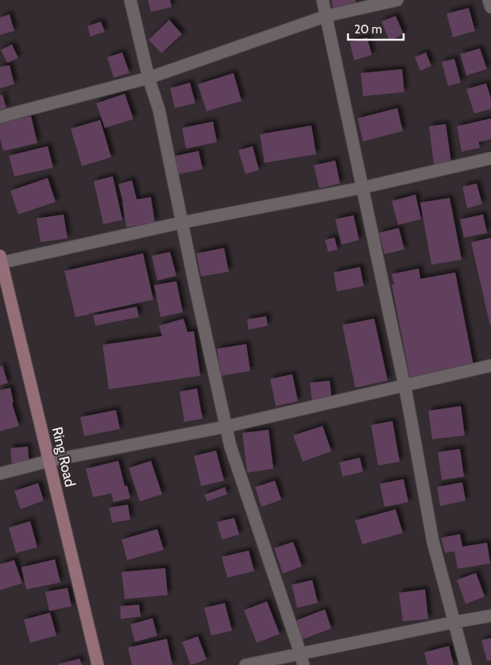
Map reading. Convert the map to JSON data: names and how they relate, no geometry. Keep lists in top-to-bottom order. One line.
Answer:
{"streets":{"street":["Ring Road"]},"scale_bar":"20 m"}
